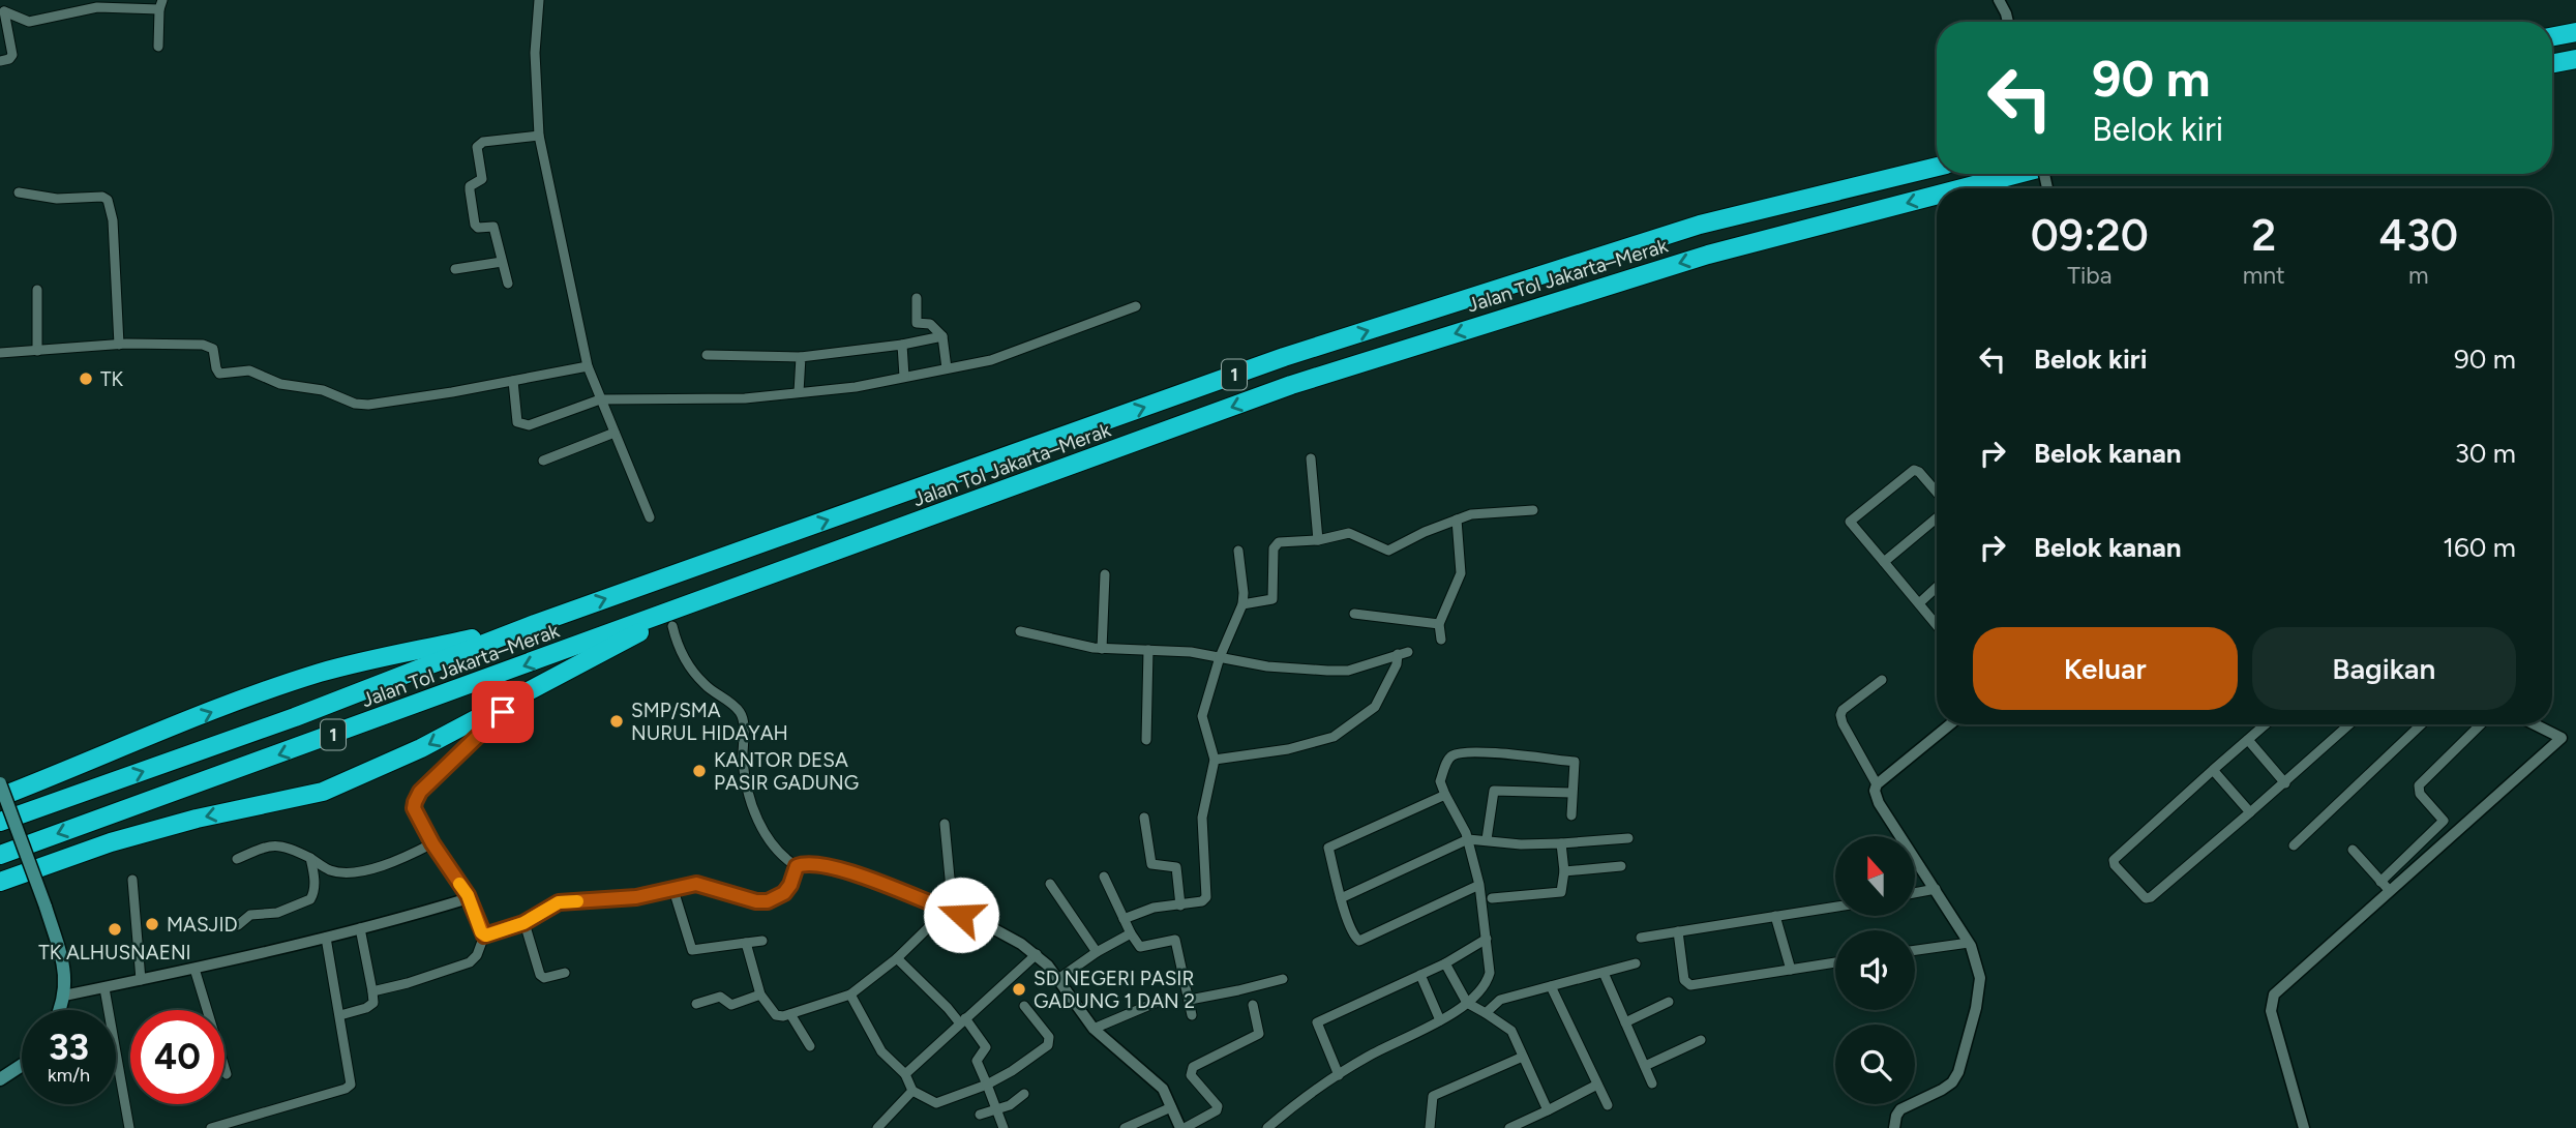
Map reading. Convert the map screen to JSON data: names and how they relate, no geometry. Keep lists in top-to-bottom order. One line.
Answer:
{"streets":{"highway":["Jalan Tol Jakarta–Merak","1"]},"places":["TK","SMP/SMA NURUL HIDAYAH","KANTOR DESA PASIR GADUNG","MASJID","TK ALHUSNAENI","SD NEGERI PASIR GADUNG 1 DAN 2"],"north":"top","page":{"turn":["90 m","Belok kiri"],"eta":["09:20","Tiba","2","mnt","430","m"],"list":[{"name":"Belok kiri","value":"90 m"},{"name":"Belok kanan","value":"30 m"},{"name":"Belok kanan","value":"160 m"}],"buttons":["Keluar","Bagikan"],"speed":"33 km/h","limit":"40"}}
